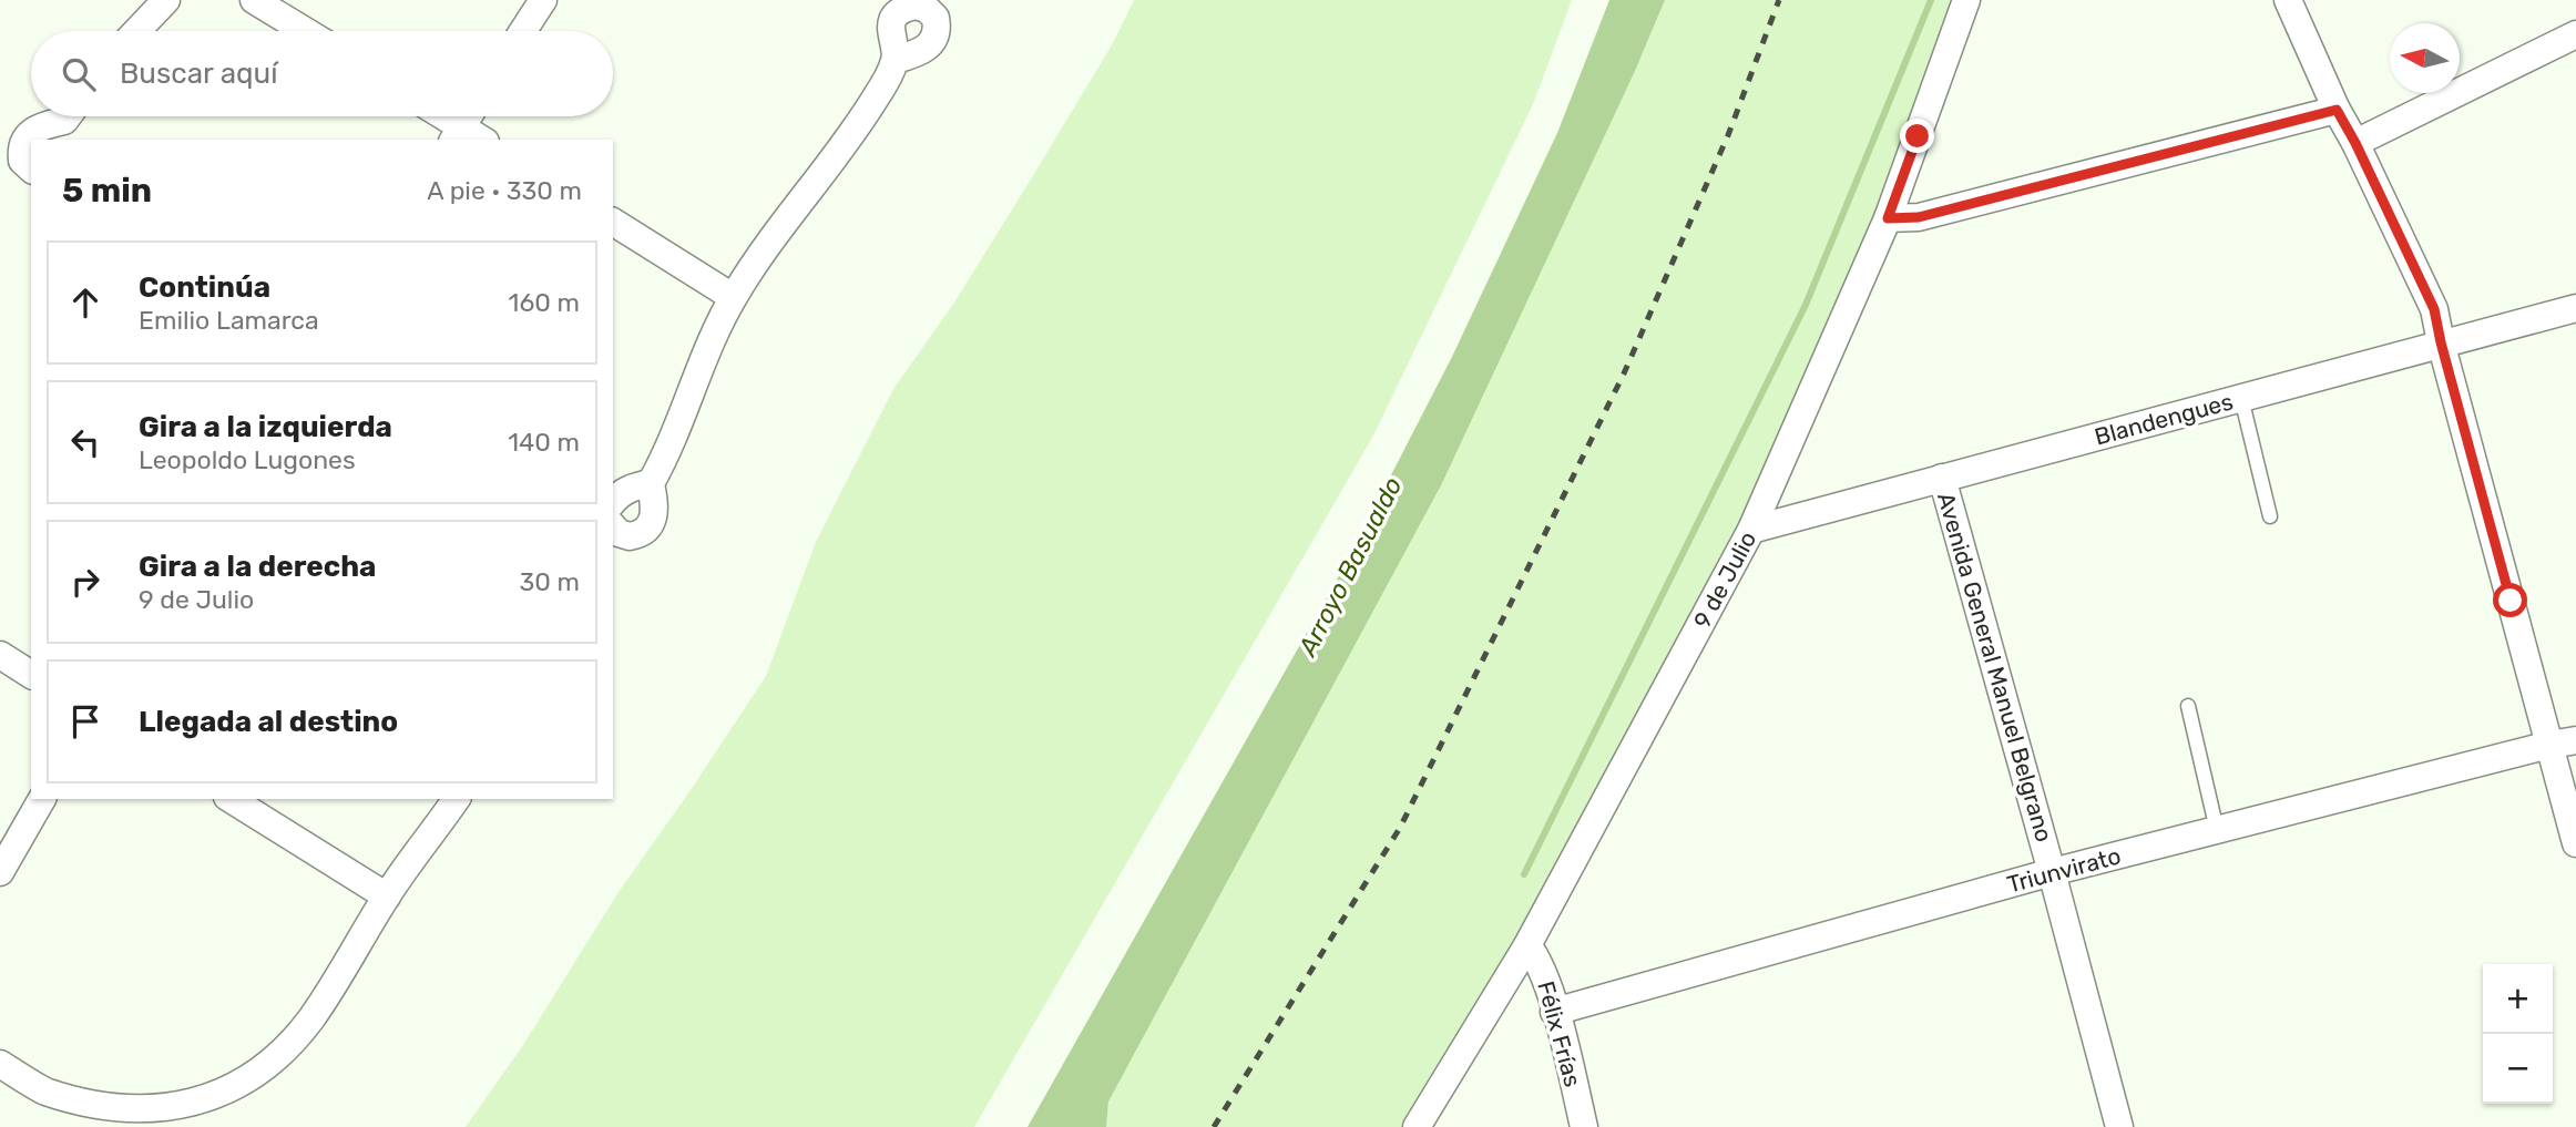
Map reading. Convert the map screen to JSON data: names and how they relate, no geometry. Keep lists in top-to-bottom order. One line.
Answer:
{"streets":{"street":["Blandengues","9 de Julio","Avenida General Manuel Belgrano","Triunvirato","Félix Frías"]},"crossings":[["Blandengues","9 de Julio"],["Blandengues","Avenida General Manuel Belgrano"],["9 de Julio","Félix Frías"],["Avenida General Manuel Belgrano","Triunvirato"],["Triunvirato","Félix Frías"]],"water":["Arroyo Basualdo"],"north":"left","page":{"search":"Buscar aquí","heading":["5 min","A pie · 330 m"],"list":[["Continúa","Emilio Lamarca","160 m"],["Gira a la izquierda","Leopoldo Lugones","140 m"],["Gira a la derecha","9 de Julio","30 m"],"Llegada al destino"],"map_buttons":["+","−"]}}
